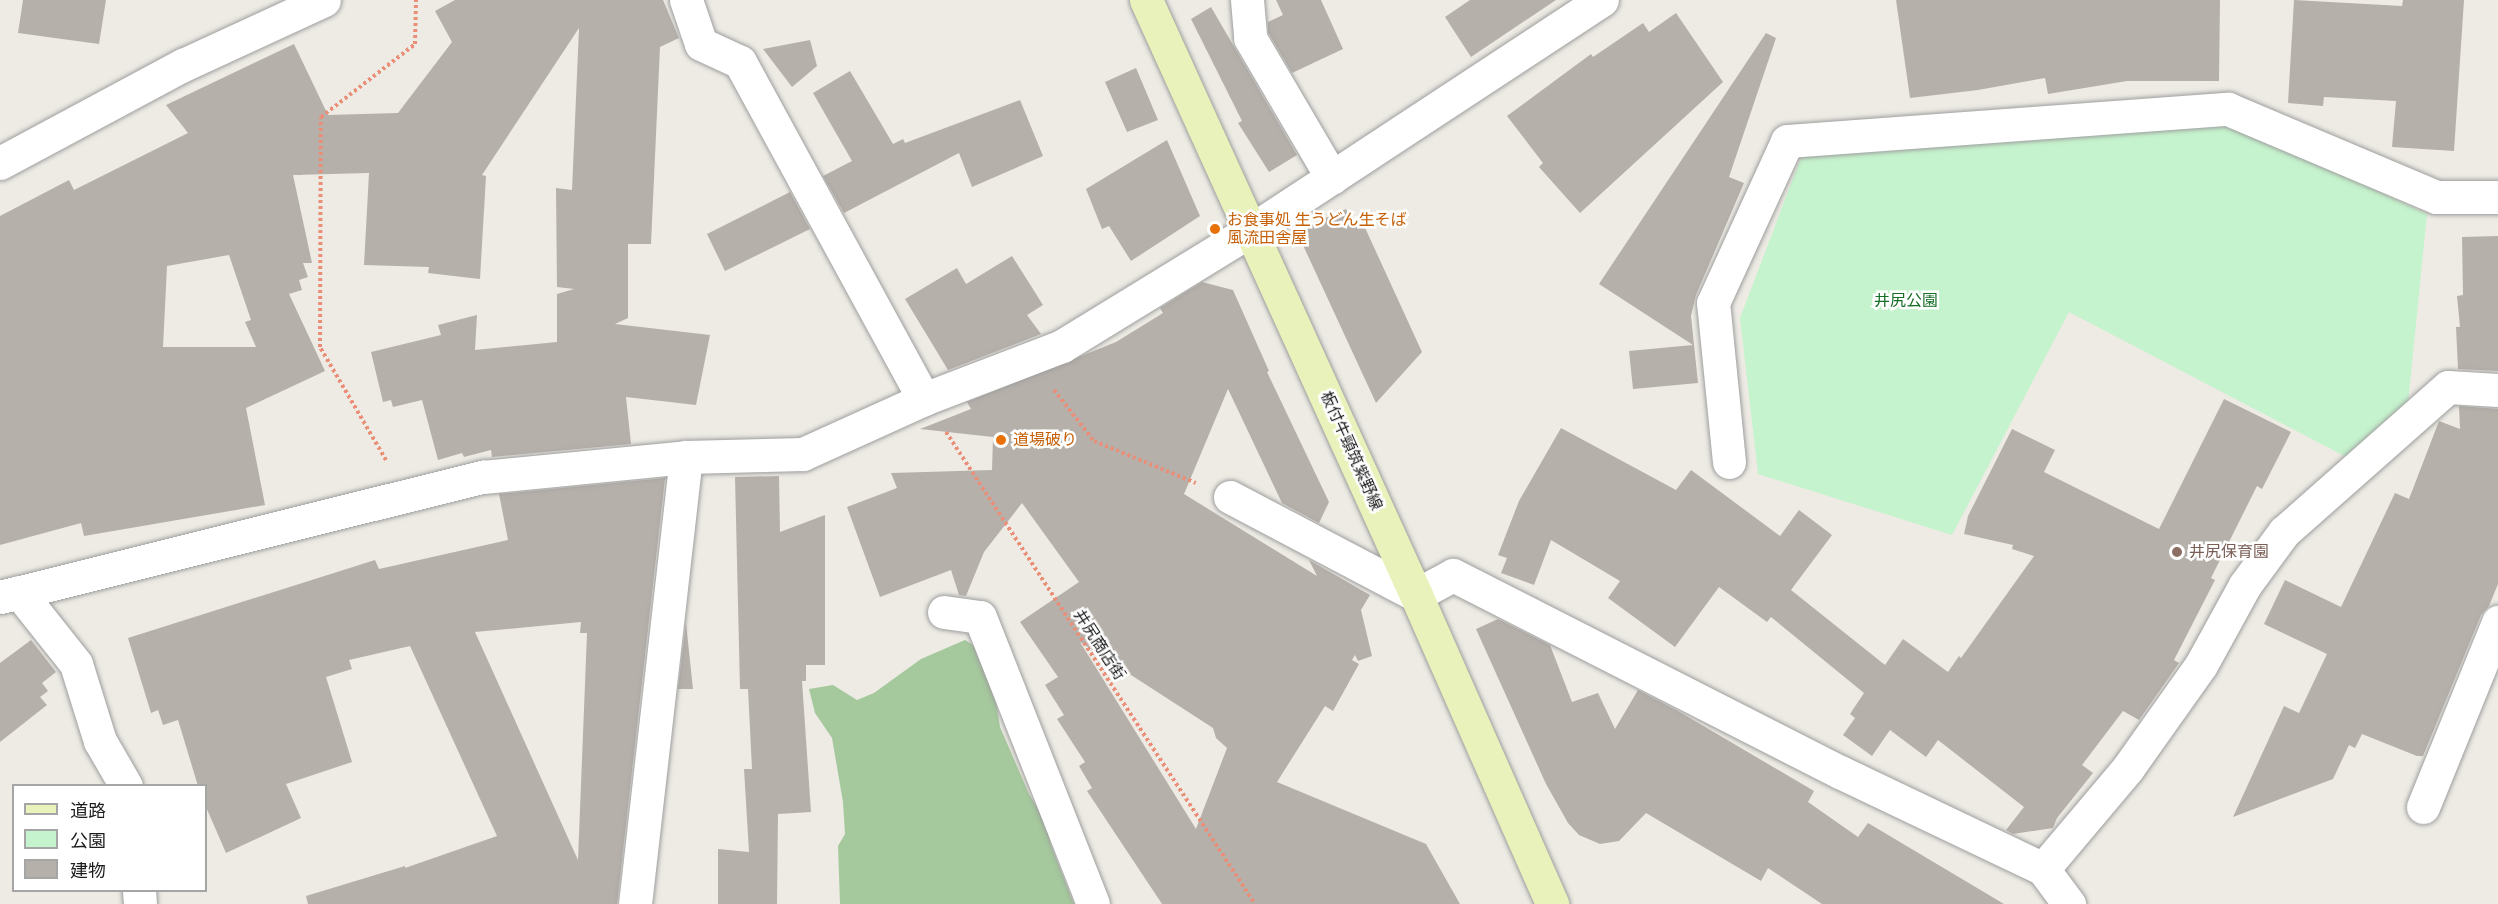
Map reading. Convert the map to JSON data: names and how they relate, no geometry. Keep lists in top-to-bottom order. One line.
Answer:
{"streets":{"main road":["板付牛頸筑紫野線"],"path":["井尻商店街"]},"parks":["井尻公園"],"places":["お食事処 生うどん生そば 風流田舎屋","道場破り","井尻保育園"],"legend":["道路","公園","建物"]}
